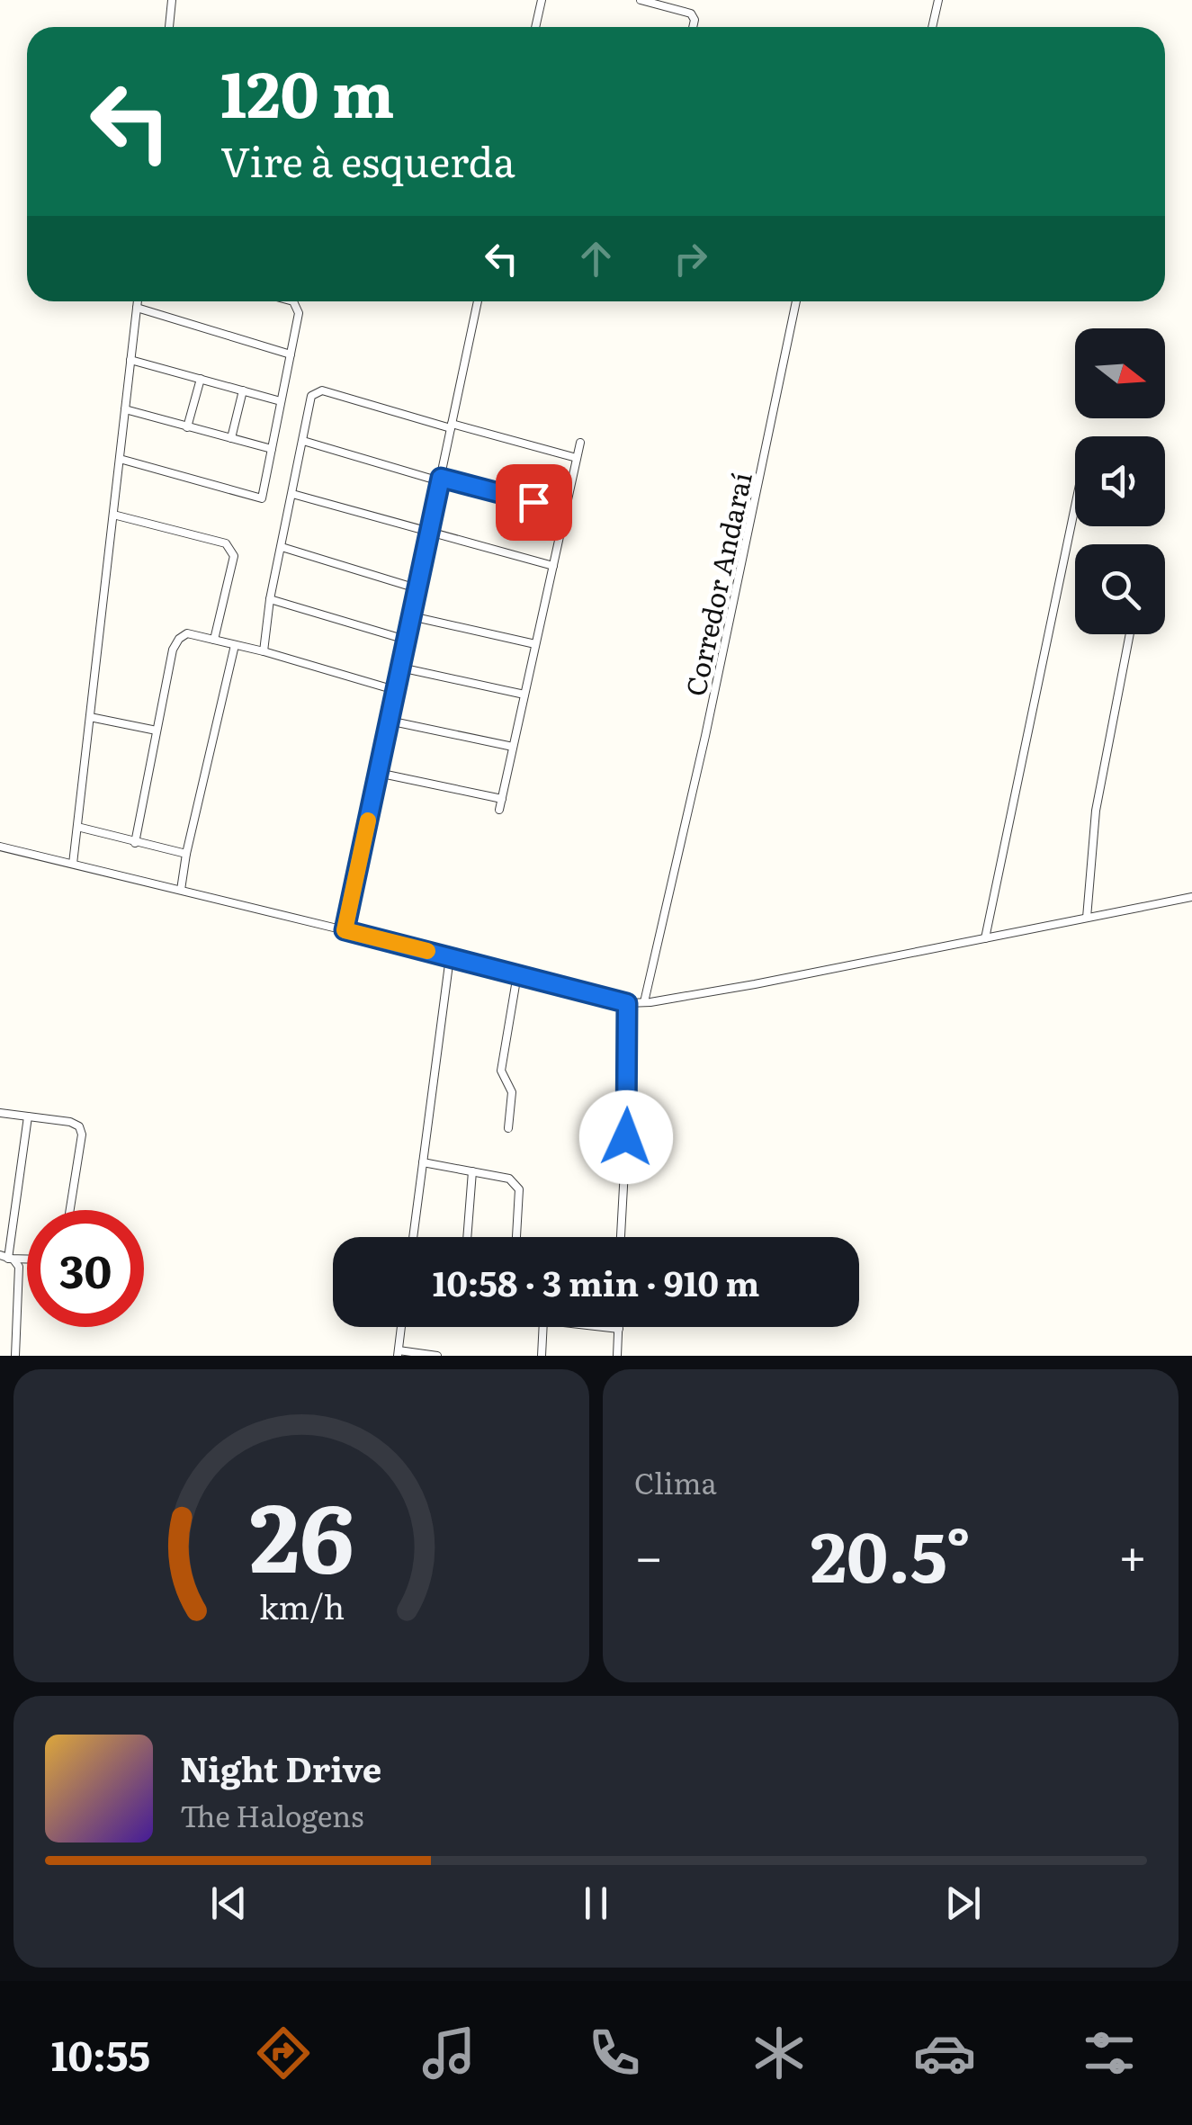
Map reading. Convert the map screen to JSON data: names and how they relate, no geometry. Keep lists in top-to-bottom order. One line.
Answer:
{"streets":{"street":["Corredor Andaraí"]},"north":"right","page":{"turn":["120 m","Vire à esquerda"],"limit":"30","trip":"10:58 · 3 min · 910 m","tile":"Clima","heat":["−","20.5°","+"],"song":["Night Drive","The Halogens"],"tabs":"10:55","gauge":["26","km/h"]}}
